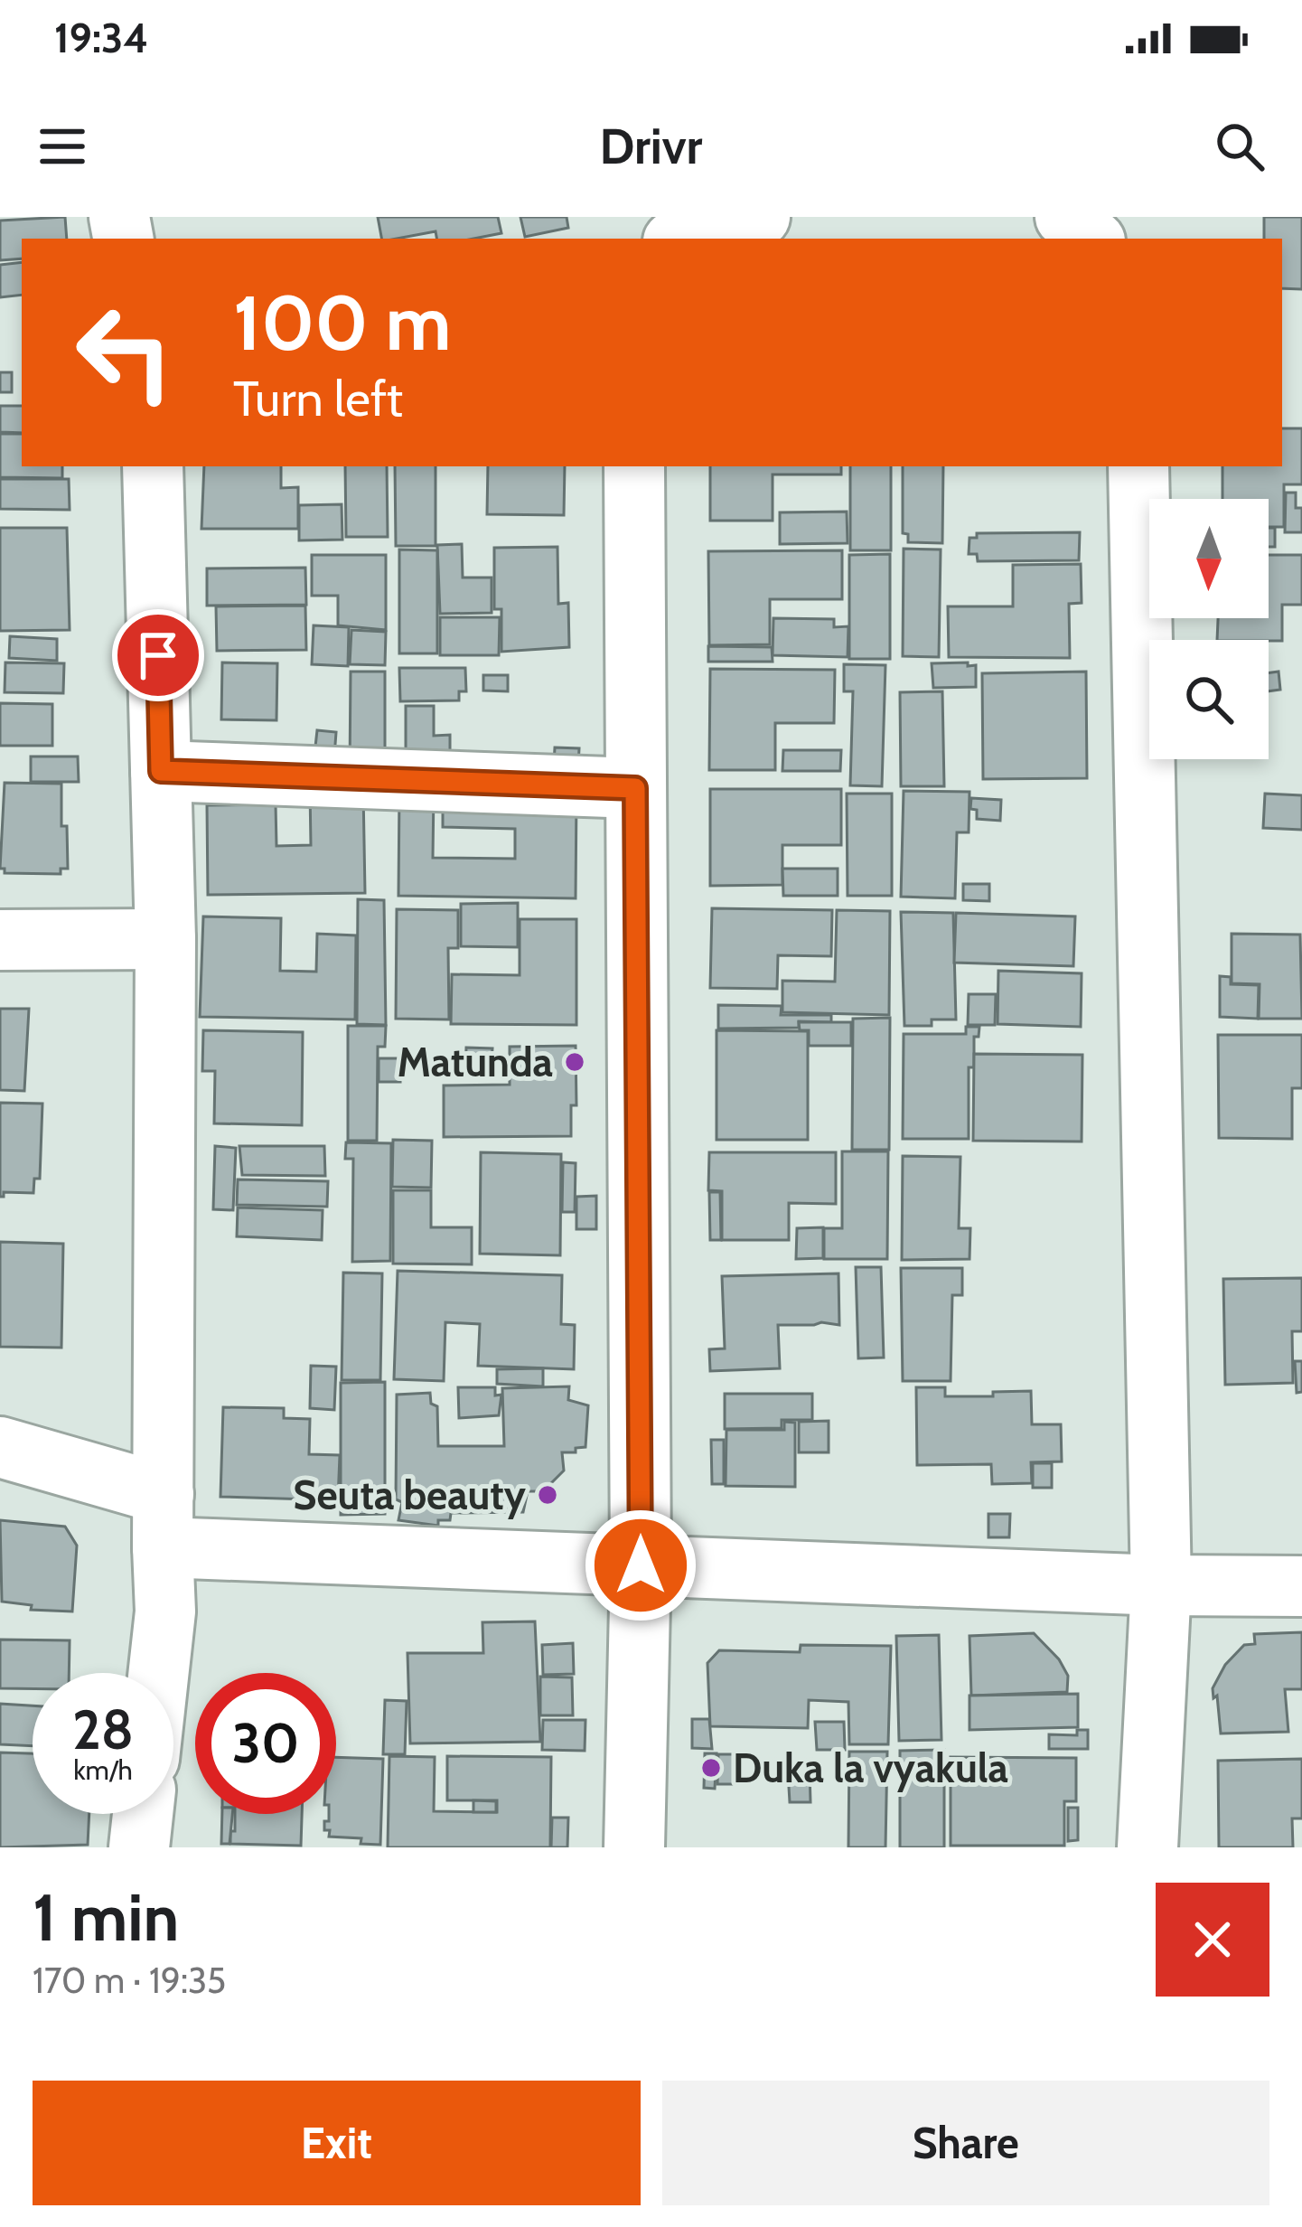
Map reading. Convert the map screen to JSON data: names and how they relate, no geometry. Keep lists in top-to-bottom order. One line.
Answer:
{"places":["Matunda","Seuta beauty","Duka la vyakula"],"north":"bottom","page":{"status":"19:34","header":"Drivr","turn":["100 m","Turn left"],"speed":"28 km/h","limit":"30","heading":["1 min","170 m · 19:35"],"buttons":["Exit","Share"]}}
